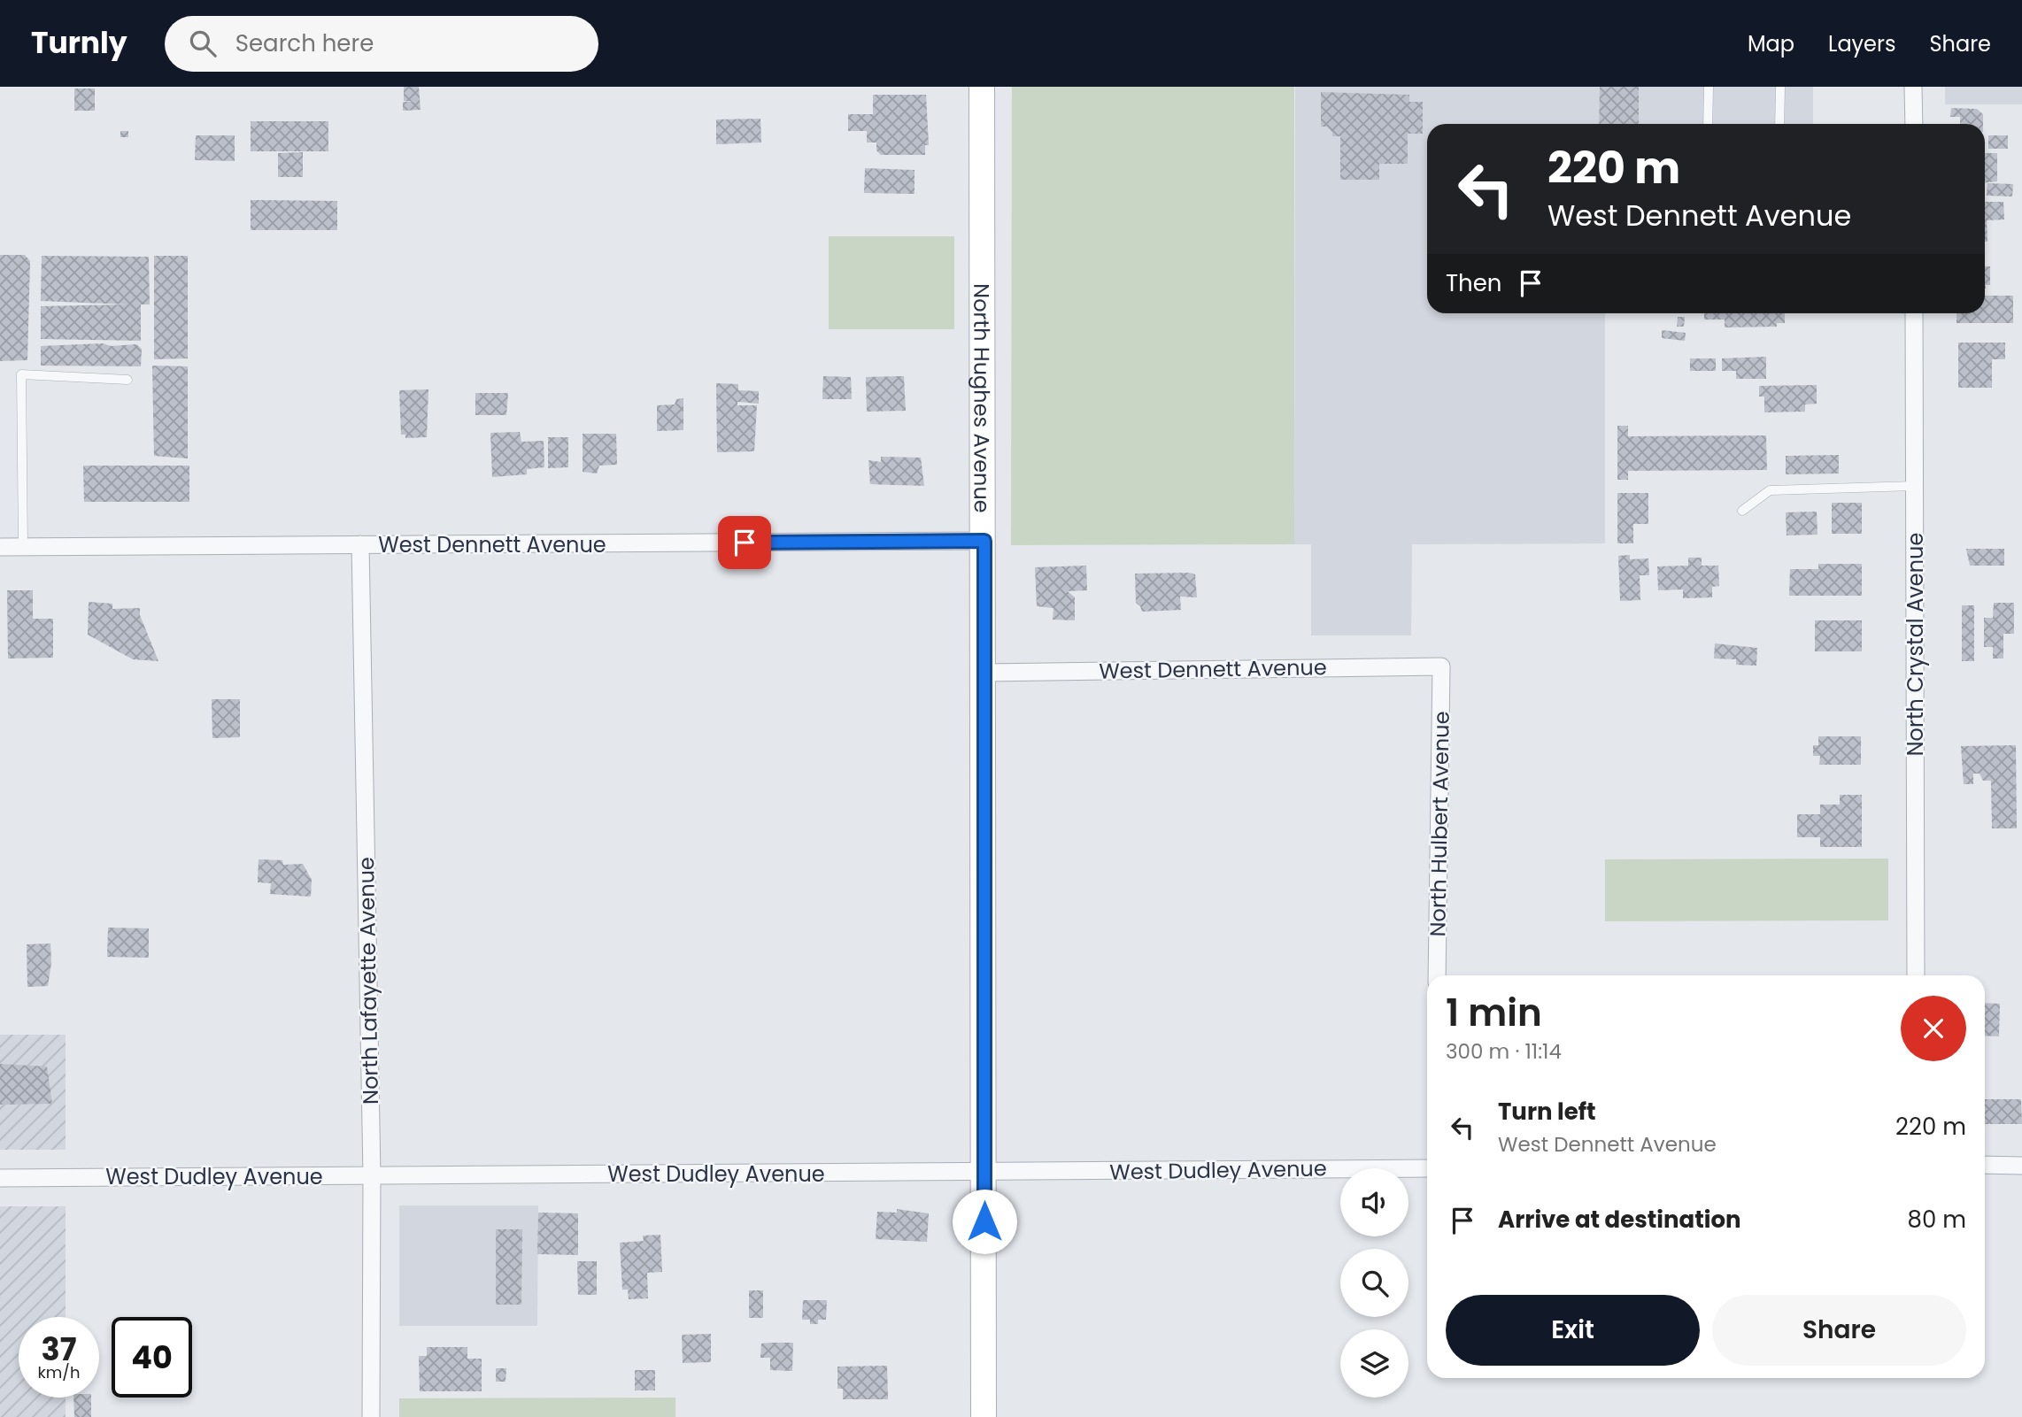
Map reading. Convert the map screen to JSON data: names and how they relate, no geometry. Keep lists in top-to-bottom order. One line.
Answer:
{"streets":{"street":["North Hughes Avenue","West Dennett Avenue","North Crystal Avenue","North Hulbert Avenue","North Lafayette Avenue","West Dudley Avenue"]},"crossings":[["North Hughes Avenue","West Dennett Avenue"],["North Hughes Avenue","West Dudley Avenue"],["West Dennett Avenue","North Hulbert Avenue"],["West Dennett Avenue","North Lafayette Avenue"],["North Lafayette Avenue","West Dudley Avenue"]],"page":{"header":"Turnly","search":"Search here","nav":["Map","Layers","Share"],"turn":["220 m","West Dennett Avenue"],"then":"Then","heading":["1 min","300 m · 11:14"],"list":[{"name":"Turn left","note":"West Dennett Avenue","value":"220 m"},{"name":"Arrive at destination","value":"80 m"}],"buttons":["Exit","Share"],"speed":"37 km/h","limit":"40"}}
